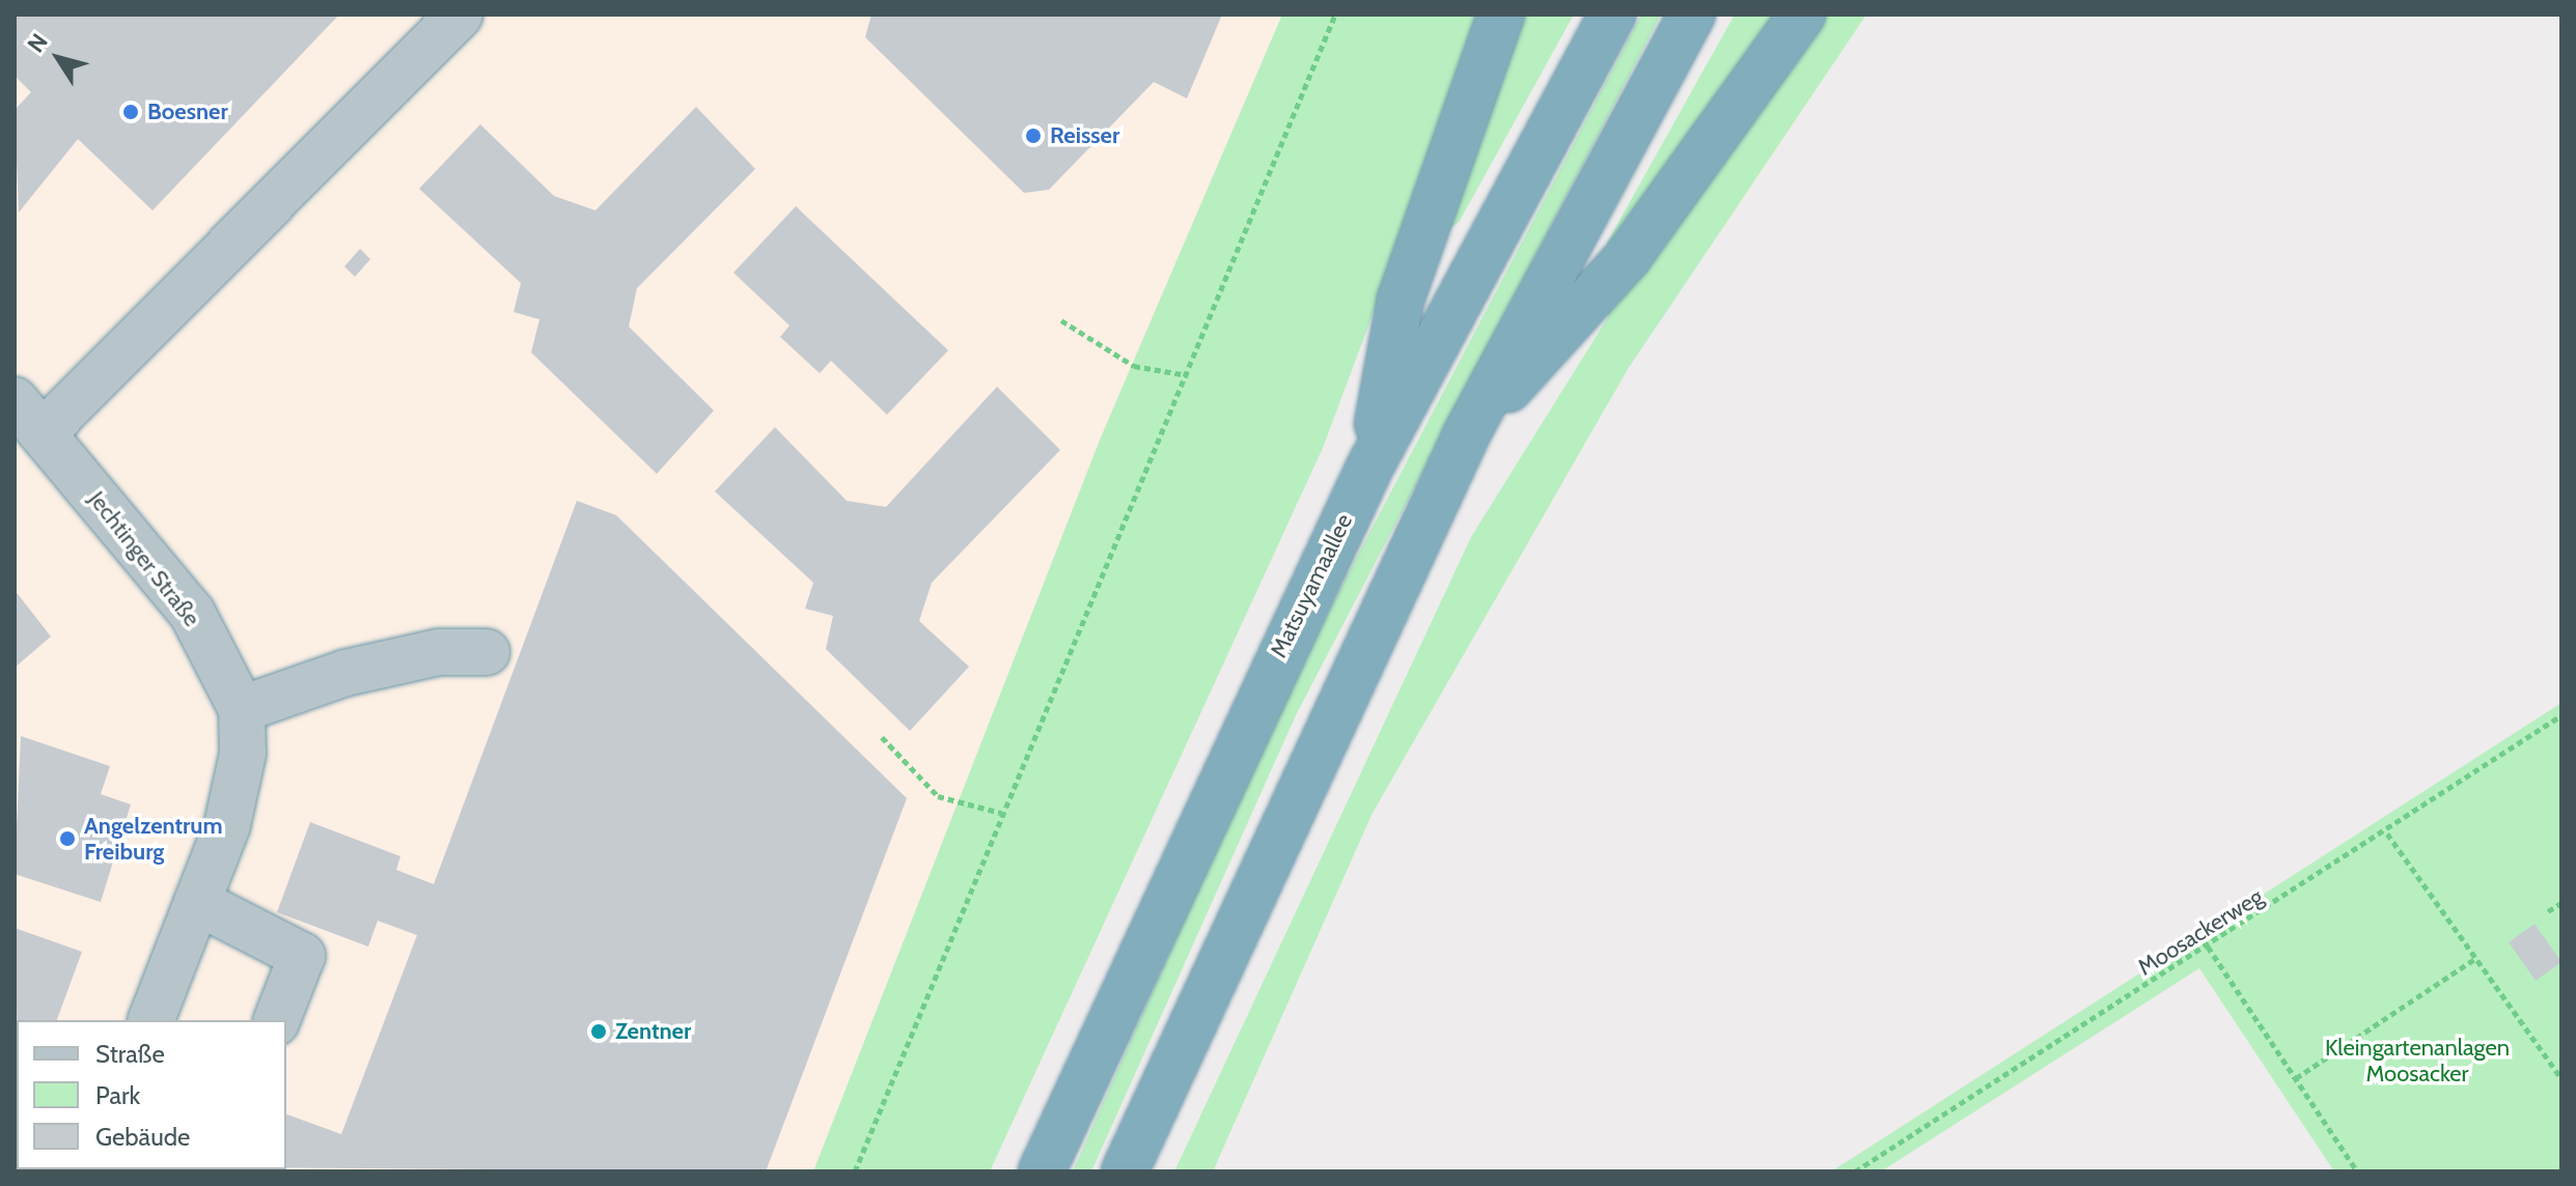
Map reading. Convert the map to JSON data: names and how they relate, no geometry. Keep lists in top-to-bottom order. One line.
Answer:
{"streets":{"highway":["Matsuyamaallee"],"street":["Jechtinger Straße"],"path":["Moosackerweg"]},"parks":["Kleingartenanlagen Moosacker"],"places":["Boesner","Reisser","Angelzentrum Freiburg","Zentner"],"legend":["Straße","Park","Gebäude"],"north":"top left"}
